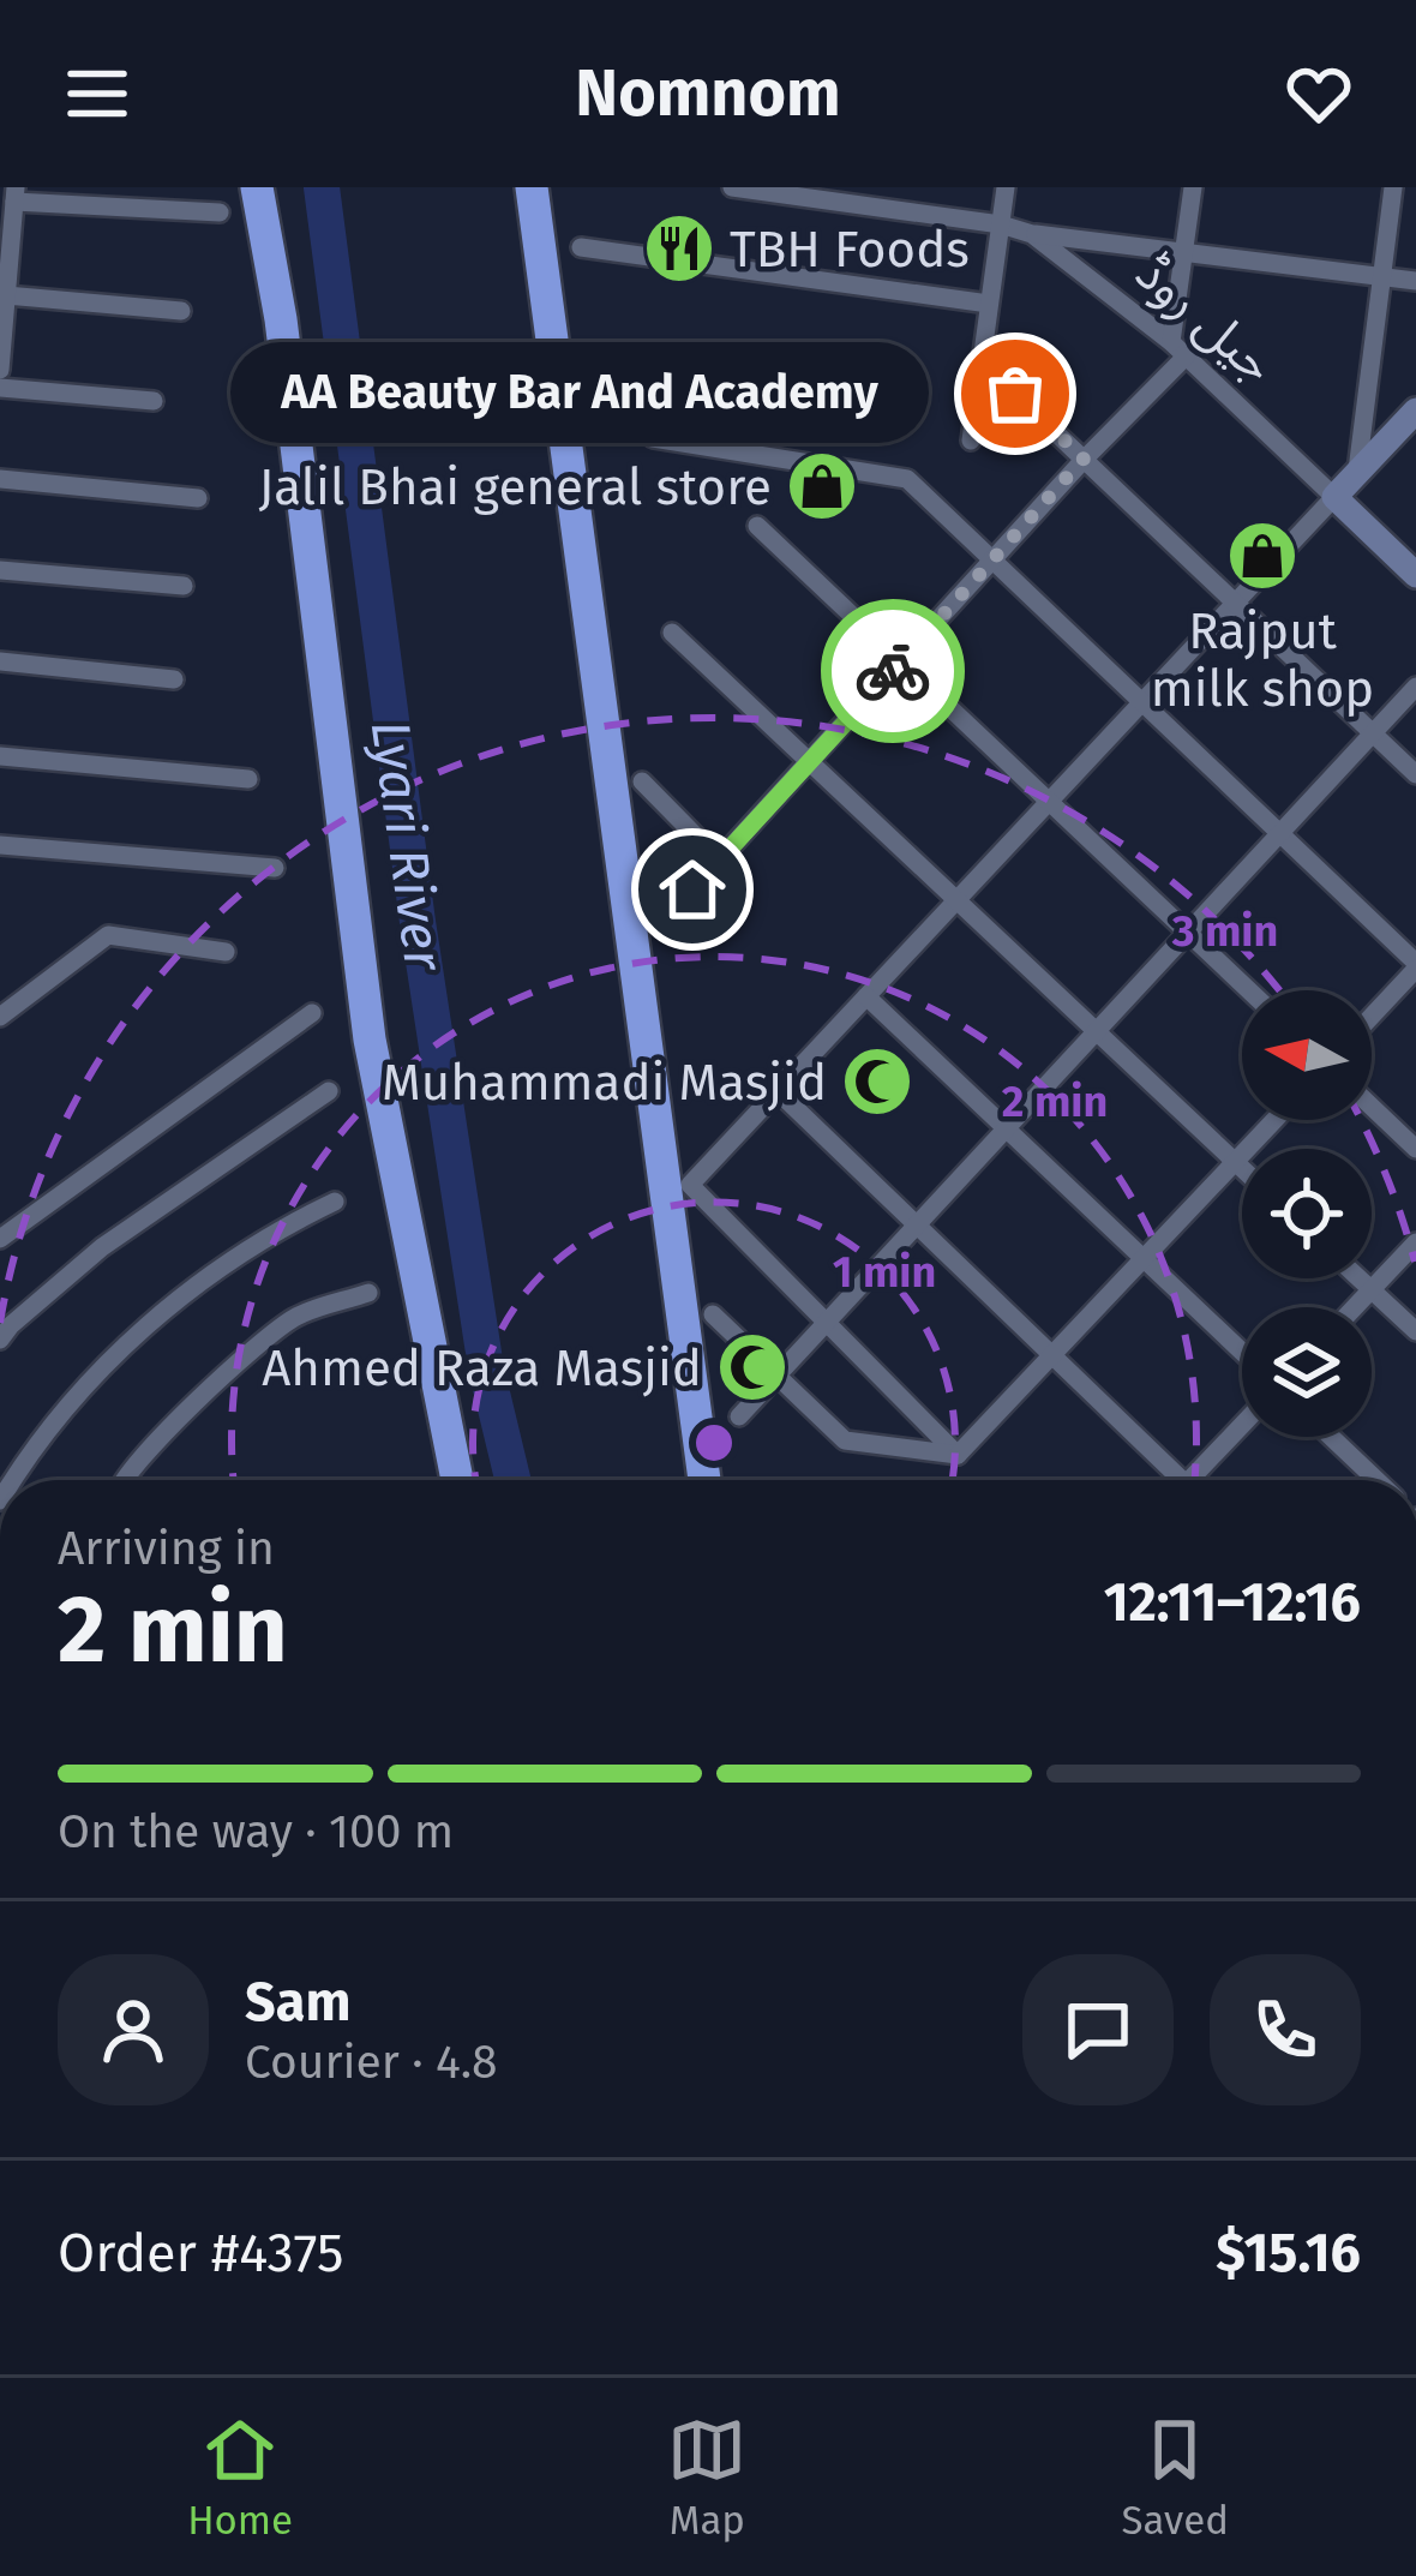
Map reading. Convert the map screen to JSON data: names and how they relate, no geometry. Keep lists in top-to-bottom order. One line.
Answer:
{"streets":{"street":["جیل روڈ"]},"water":["Lyari River"],"places":{"restaurant":["TBH Foods"],"other":["AA Beauty Bar And Academy"],"shop":["Jalil Bhai general store","Rajput milk shop"],"mosque":["Muhammadi Masjid","Ahmed Raza Masjid"]},"north":"left","page":{"header":"Nomnom","bubble":"AA Beauty Bar And Academy","heading":["2 min","Arriving in","12:11–12:16"],"panel":["Sam","Courier · 4.8","Order #4375","$15.16"],"bar":"On the way · 100 m","tabs":["Home","Map","Saved"]},"rings":["3 min","2 min","1 min"]}
